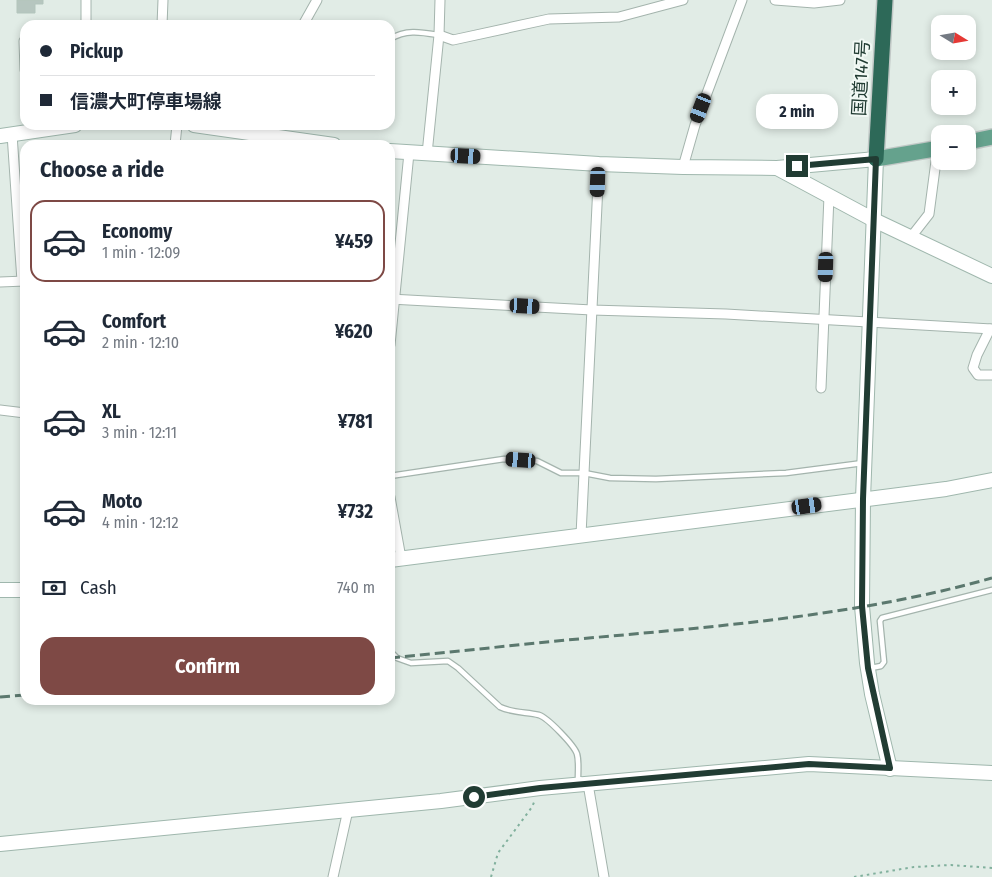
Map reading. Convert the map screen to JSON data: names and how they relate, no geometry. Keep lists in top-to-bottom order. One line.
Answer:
{"streets":{"highway":["国道147号"]},"north":"right","page":{"map_buttons":["+","−"],"banner":["Pickup","信濃大町停車場線"],"bubble":"2 min","heading":"Choose a ride","list":[{"name":"Economy","note":"1 min · 12:09","value":"¥459"},{"name":"Comfort","note":"2 min · 12:10","value":"¥620"},{"name":"XL","note":"3 min · 12:11","value":"¥781"},{"name":"Moto","note":"4 min · 12:12","value":"¥732"}],"pay":["Cash","740 m"],"buttons":"Confirm"}}
